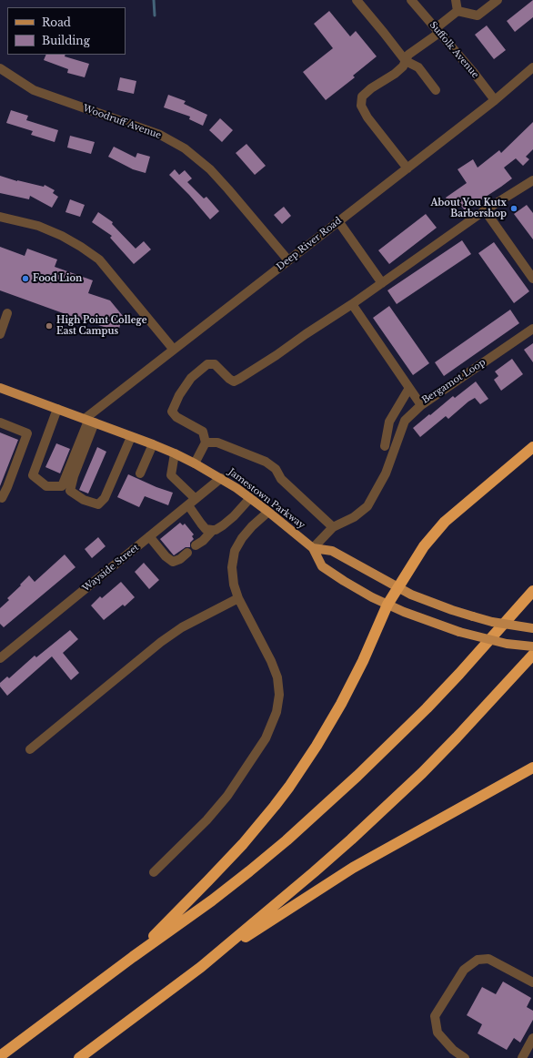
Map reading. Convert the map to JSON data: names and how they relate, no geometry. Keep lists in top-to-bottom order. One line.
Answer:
{"streets":{"main road":["Jamestown Parkway"],"street":["Suffolk Avenue","Woodruff Avenue","Deep River Road","Bergamot Loop","Wayside Street"]},"crossings":[["Suffolk Avenue","Deep River Road"],["Woodruff Avenue","Deep River Road"],["Deep River Road","Jamestown Parkway"],["Jamestown Parkway","Wayside Street"]],"places":["About You Kutx Barbershop","Food Lion","High Point College East Campus"],"legend":["Road","Building"]}
